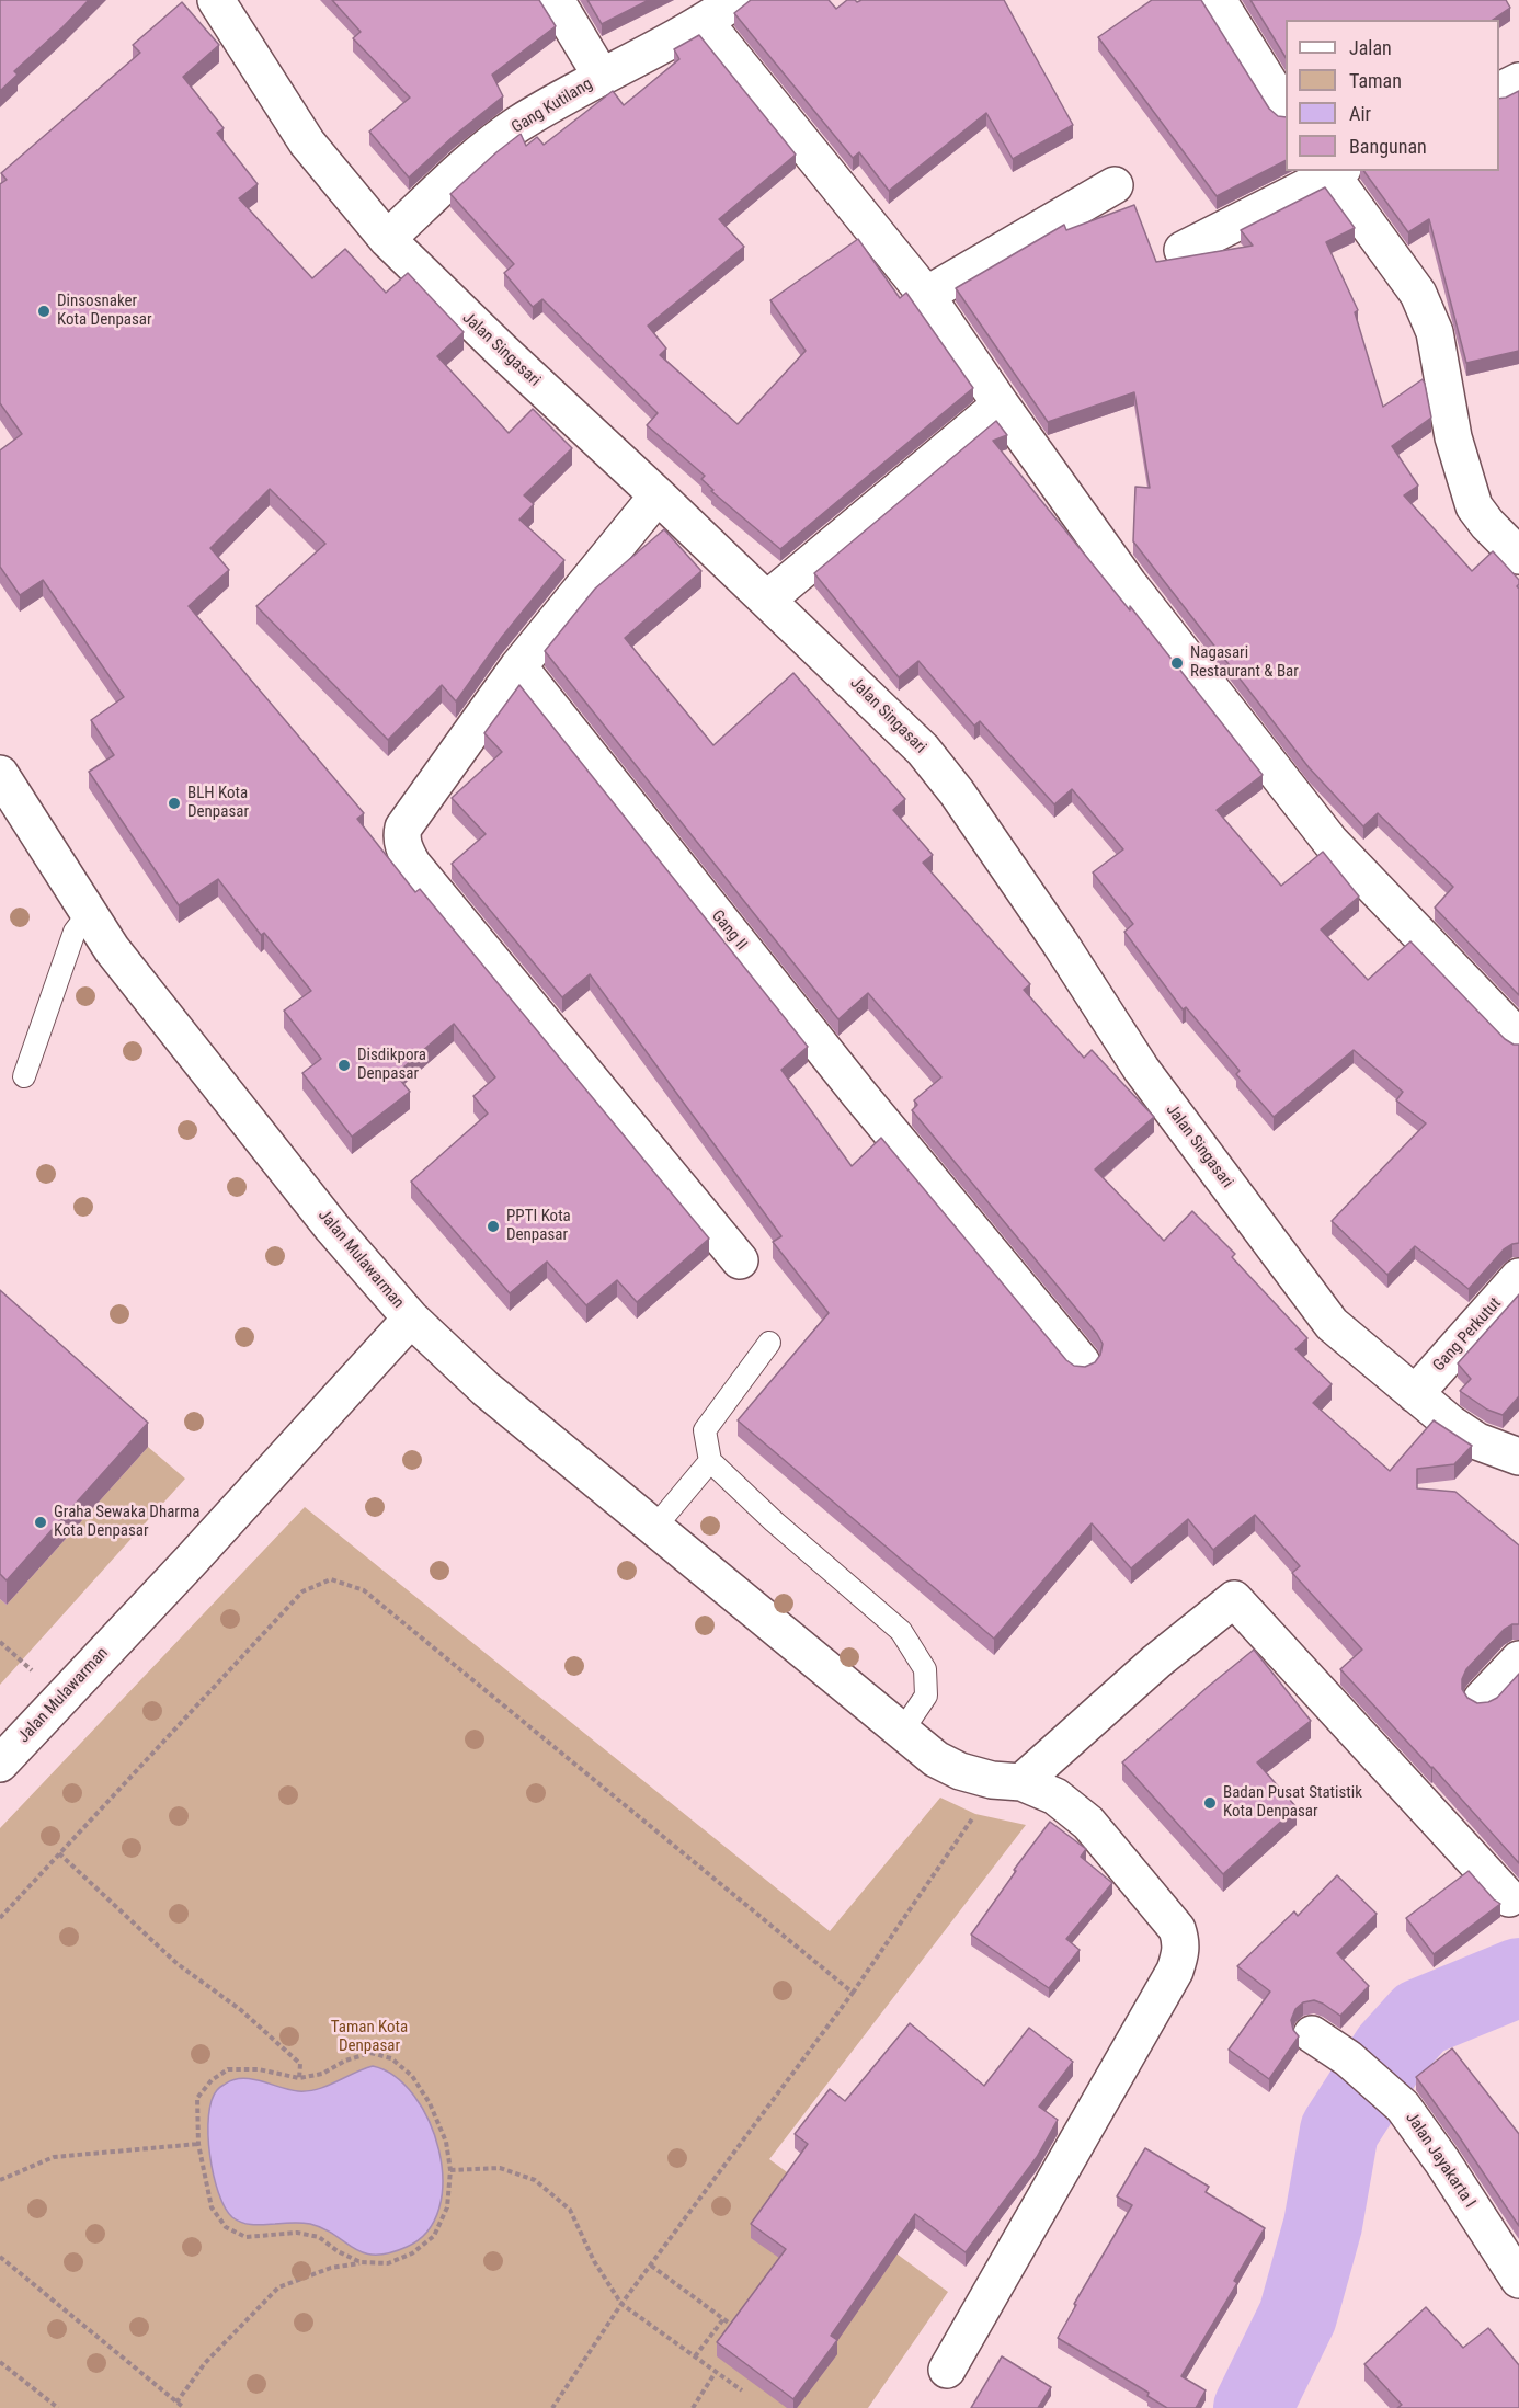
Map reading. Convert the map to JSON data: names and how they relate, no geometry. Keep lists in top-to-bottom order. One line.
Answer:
{"streets":{"street":["Gang Kutilang","Jalan Singasari","Gang II","Jalan Mulawarman","Gang Perkutut","Jalan Jayakarta I"]},"crossings":[["Gang Kutilang","Jalan Singasari"],["Jalan Singasari","Gang Perkutut"]],"parks":["Taman Kota Denpasar"],"places":["Dinsosnaker Kota Denpasar","Nagasari Restaurant & Bar","BLH Kota Denpasar","Disdikpora Denpasar","PPTI Kota Denpasar","Graha Sewaka Dharma Kota Denpasar","Badan Pusat Statistik Kota Denpasar"],"legend":["Jalan","Taman","Air","Bangunan"]}
